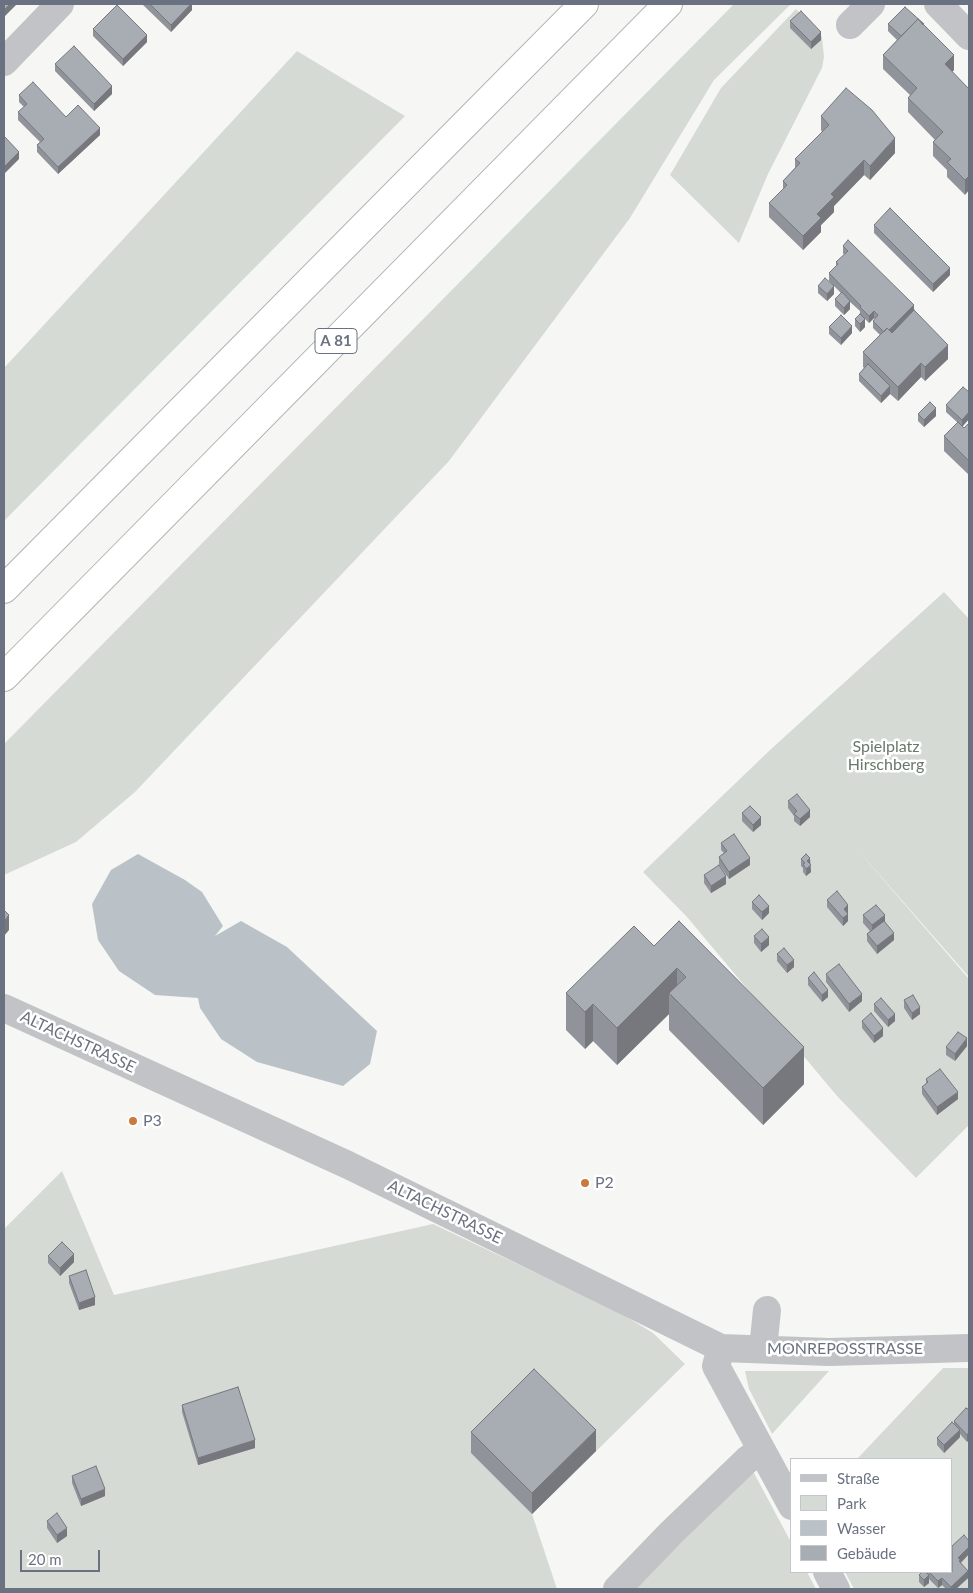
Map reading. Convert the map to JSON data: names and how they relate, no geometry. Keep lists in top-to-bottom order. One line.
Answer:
{"streets":{"highway":["A 81"],"street":["ALTACHSTRASSE","MONREPOSSTRASSE"]},"crossings":[["ALTACHSTRASSE","MONREPOSSTRASSE"]],"parks":["Spielplatz Hirschberg"],"places":["P3","P2"],"legend":["Straße","Park","Wasser","Gebäude"],"scale_bar":"20 m"}
